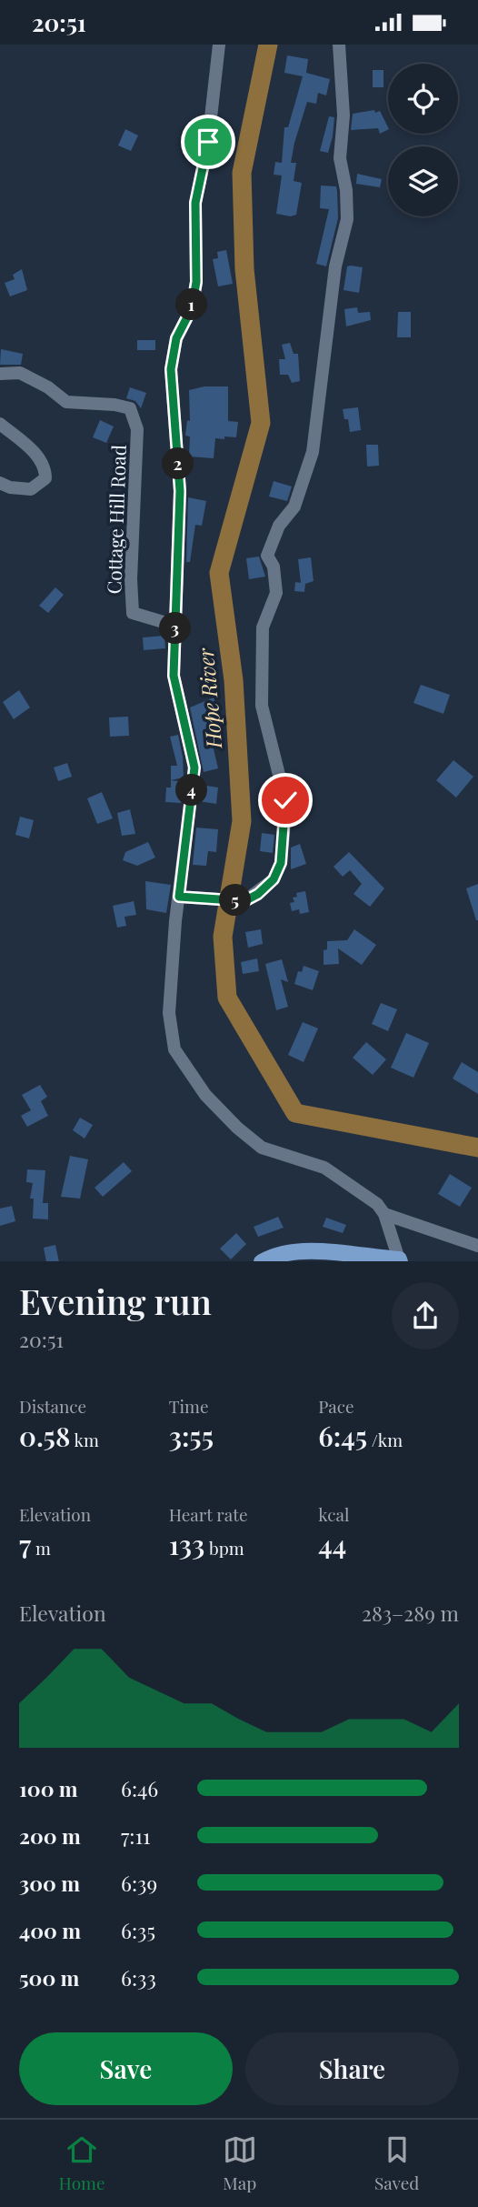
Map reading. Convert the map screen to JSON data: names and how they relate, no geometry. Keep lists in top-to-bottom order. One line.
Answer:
{"streets":{"street":["Cottage Hill Road"]},"water":["Hope River"],"page":{"status":"20:51","pins":["1","2","3","4","5"],"heading":["Evening run","20:51"],"stats":[["Distance","0.58 km"],["Time","3:55"],["Pace","6:45 /km"],["Elevation","7 m"],["Heart rate","133 bpm"],["kcal","44"]],"chart":["Elevation","283–289 m"],"list":[{"name":"100 m","note":"6:46"},{"name":"200 m","note":"7:11"},{"name":"300 m","note":"6:39"},{"name":"400 m","note":"6:35"},{"name":"500 m","note":"6:33"}],"buttons":["Save","Share"],"tabs":["Home","Map","Saved"]}}
